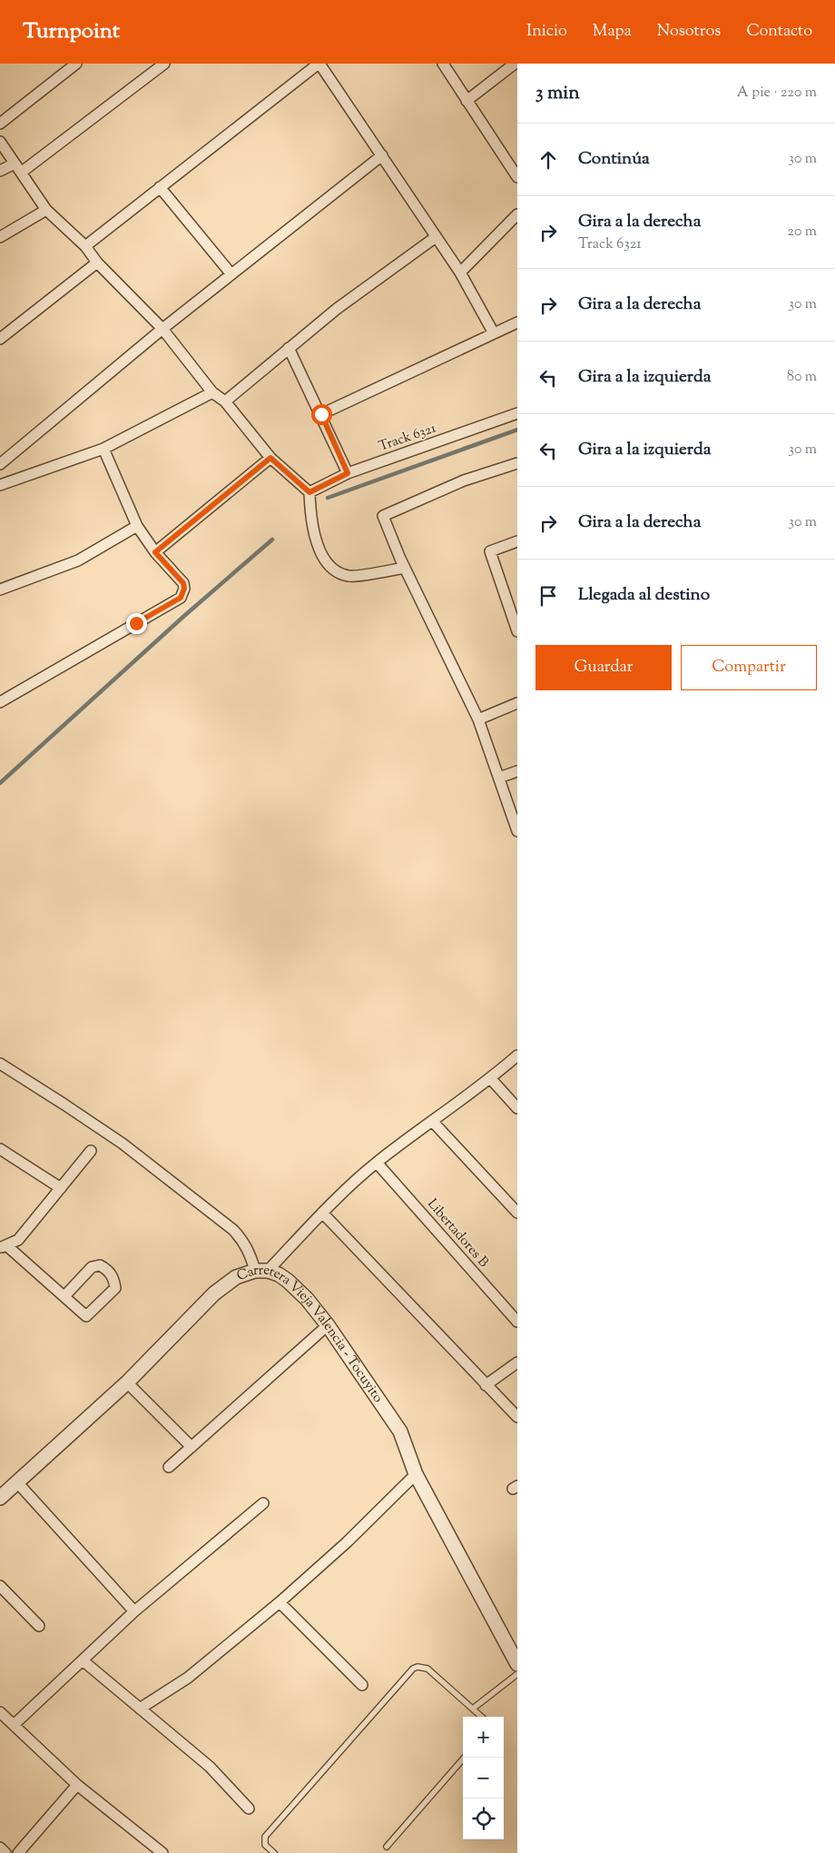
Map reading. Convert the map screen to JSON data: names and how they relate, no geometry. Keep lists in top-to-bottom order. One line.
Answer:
{"streets":{"street":["Track 6321","Libertadores B","Carretera Vieja Valencia - Tocuyito"]},"page":{"header":"Turnpoint","nav":["Inicio","Mapa","Nosotros","Contacto"],"heading":["3 min","A pie · 220 m"],"list":[["Continúa","30 m"],["Gira a la derecha","Track 6321","20 m"],["Gira a la derecha","30 m"],["Gira a la izquierda","80 m"],["Gira a la izquierda","30 m"],["Gira a la derecha","30 m"],"Llegada al destino"],"buttons":["Guardar","Compartir"],"map_buttons":["+","−"]}}
